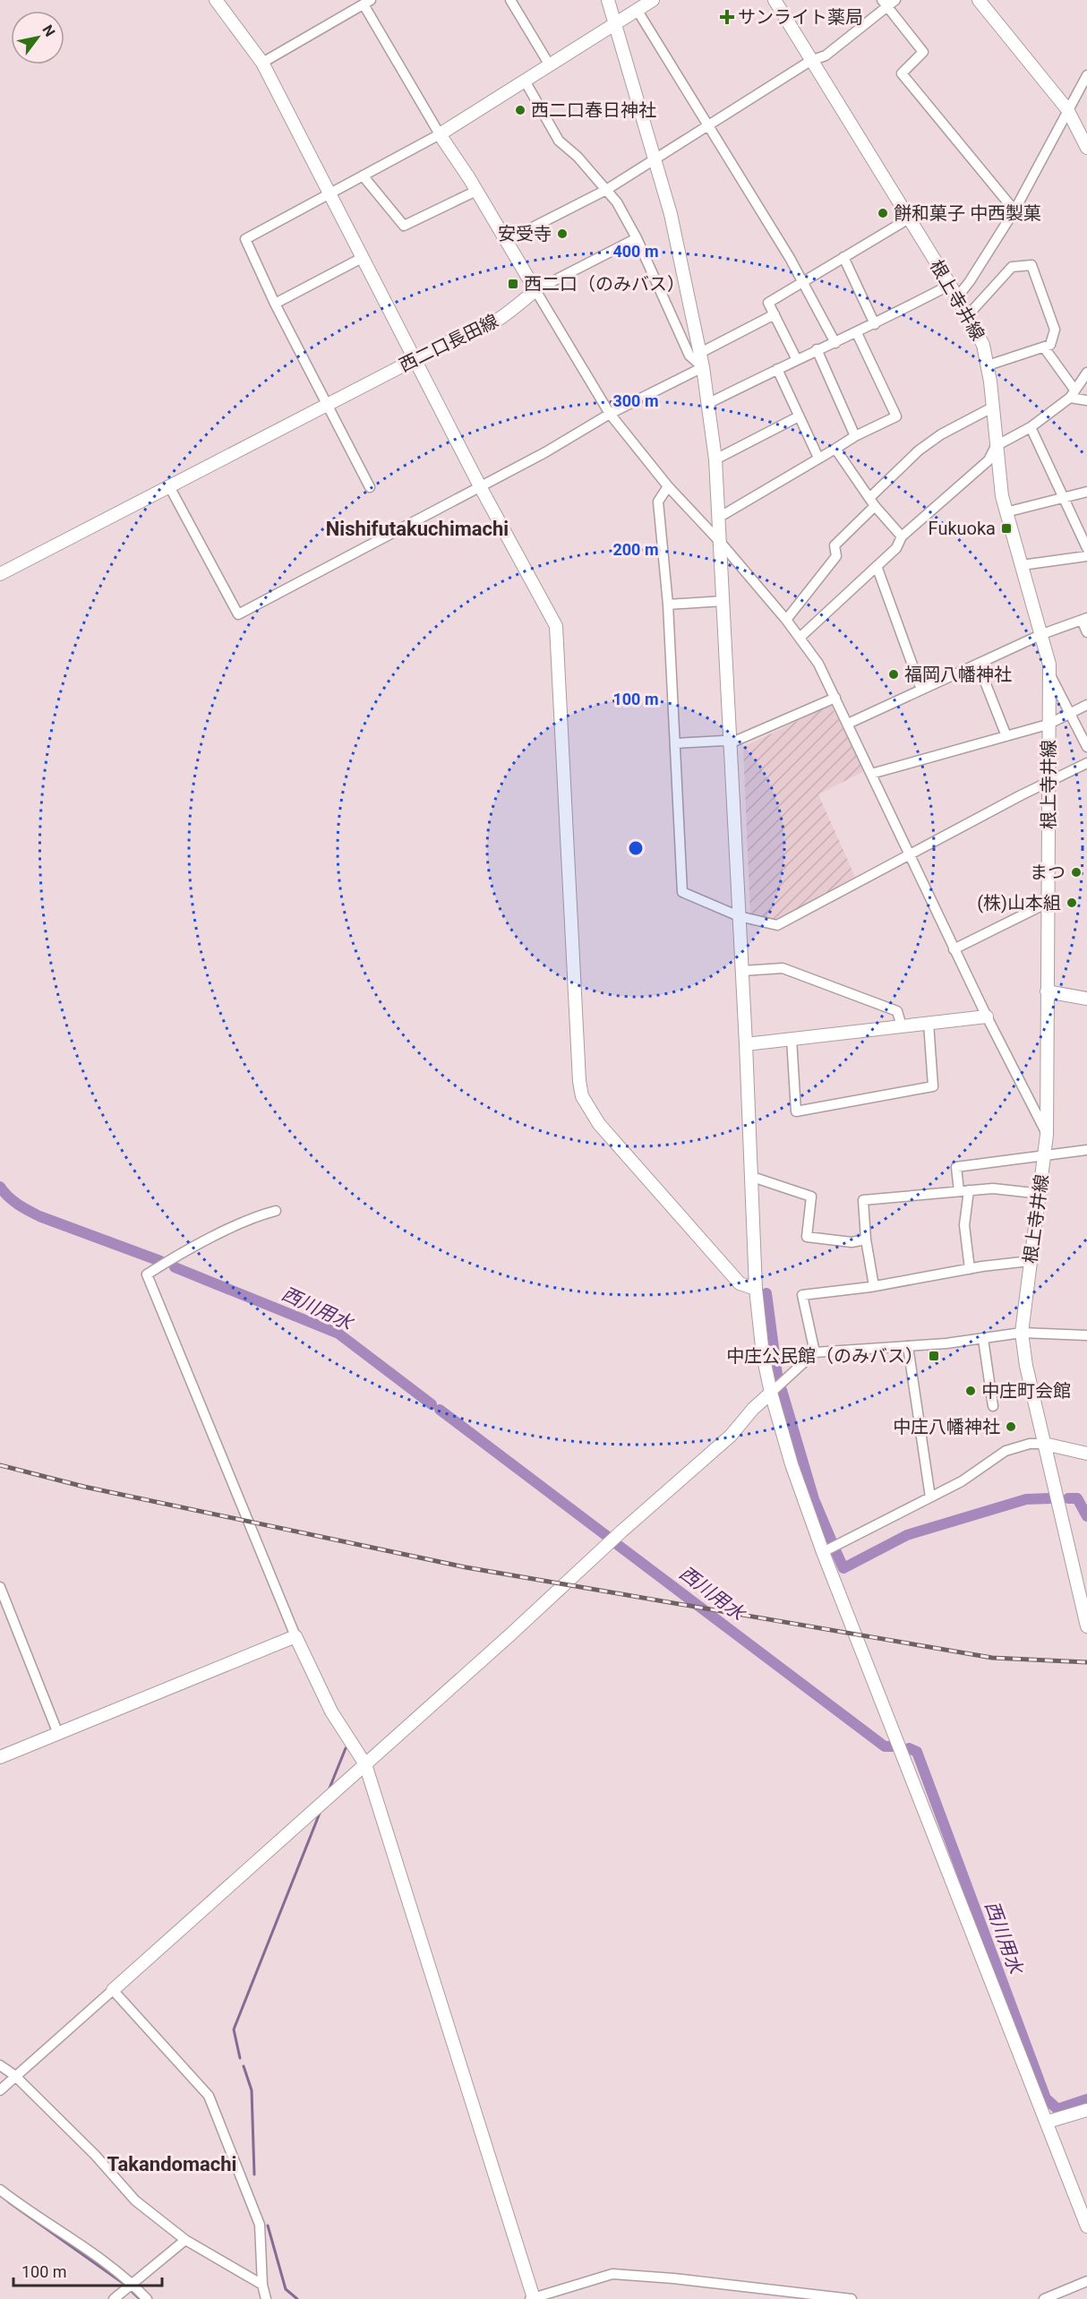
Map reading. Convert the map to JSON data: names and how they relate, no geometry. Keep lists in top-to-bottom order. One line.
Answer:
{"streets":{"street":["根上寺井線","西二口長田線"]},"districts":["Nishifutakuchimachi","Takandomachi"],"water":["西川用水"],"places":{"health":["サンライト薬局"],"other":["西二口春日神社","餅和菓子 中西製菓","安受寺","福岡八幡神社","まつ","(株)山本組","中庄町会館","中庄八幡神社"],"transit":["西二口（のみバス）","Fukuoka","中庄公民館（のみバス）"]},"scale_bar":"100 m","north":"top right","rings":["400 m","300 m","200 m","100 m"]}
